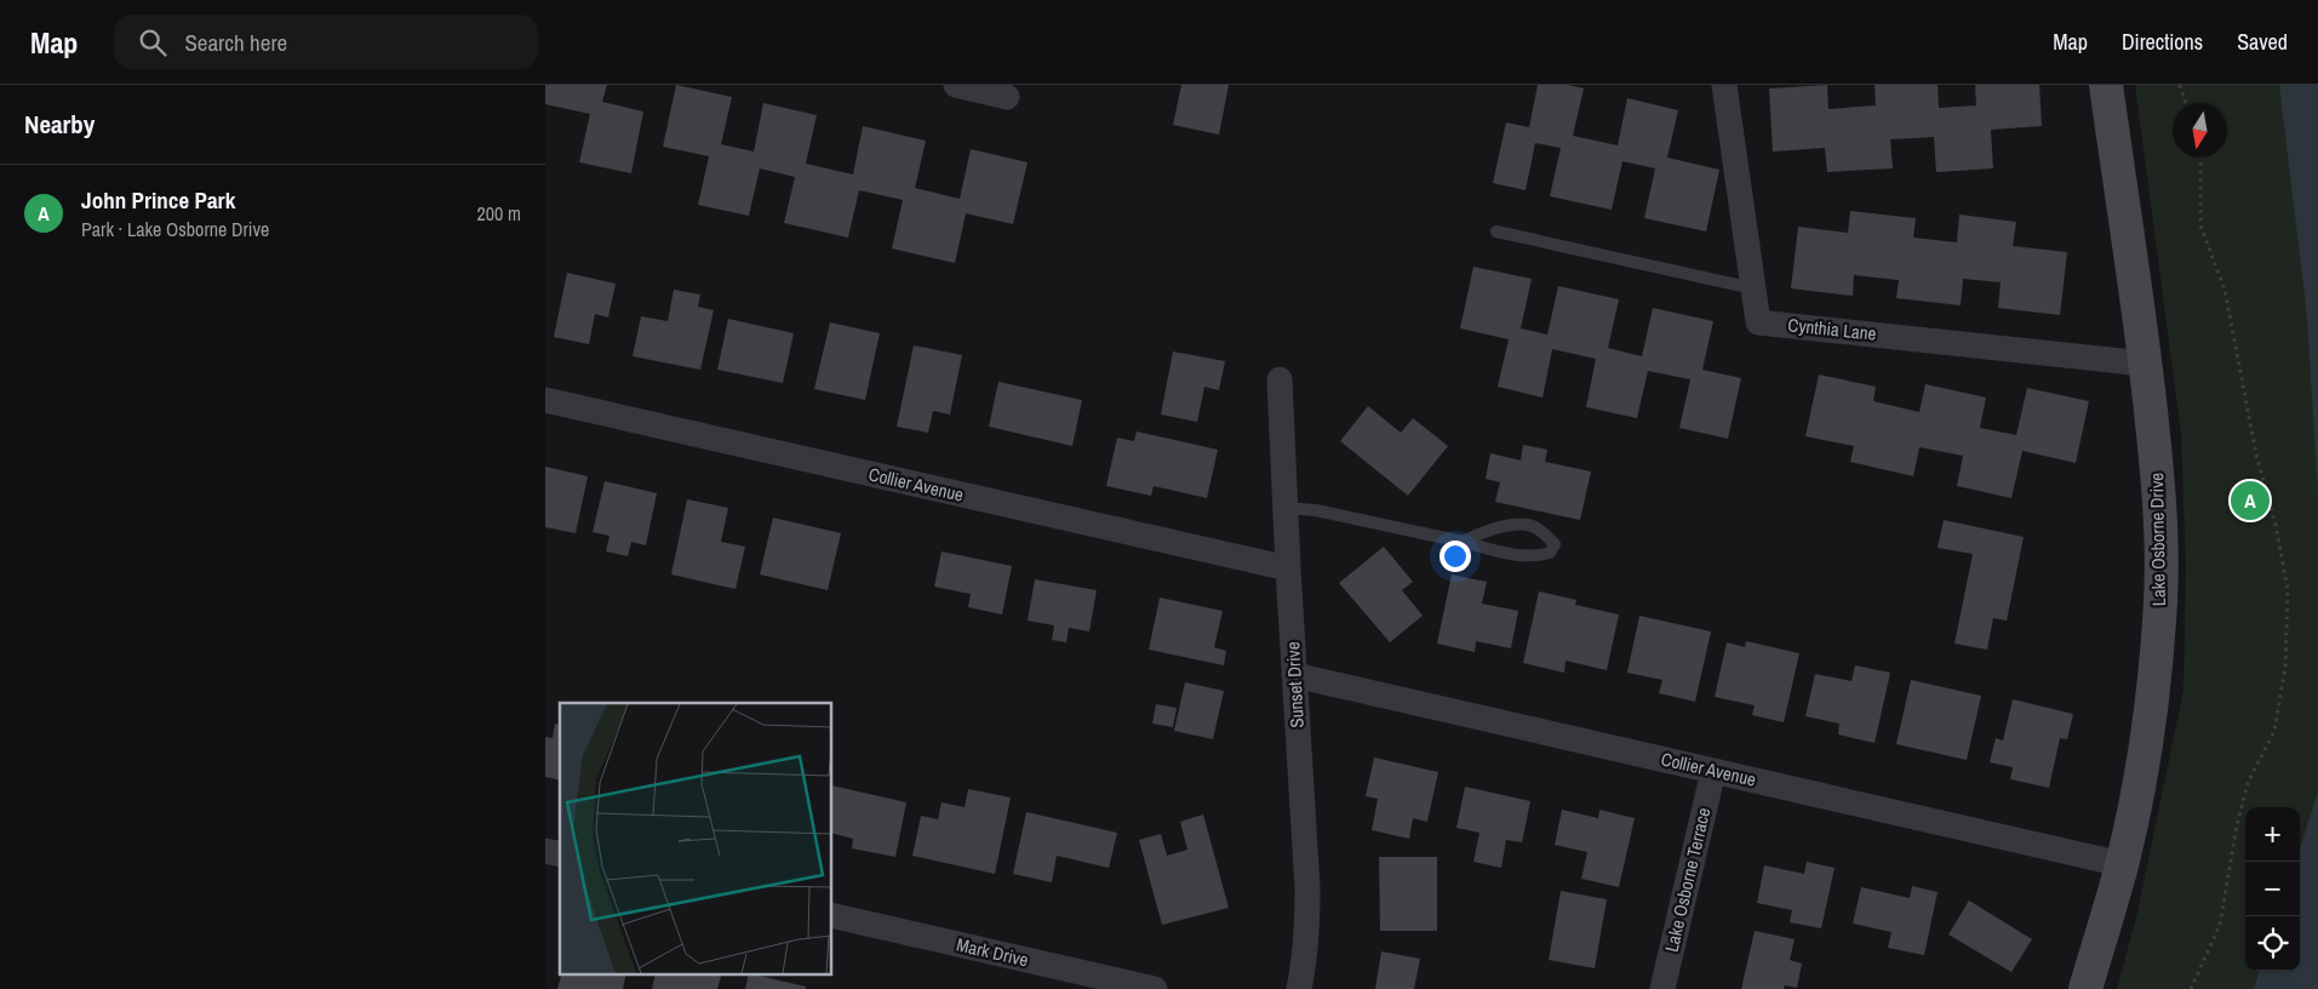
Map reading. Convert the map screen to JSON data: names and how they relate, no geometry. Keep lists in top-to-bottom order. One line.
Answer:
{"streets":{"street":["Cynthia Lane","Collier Avenue","Lake Osborne Drive","Sunset Drive","Lake Osborne Terrace","Mark Drive"]},"crossings":[["Cynthia Lane","Lake Osborne Drive"],["Collier Avenue","Lake Osborne Drive"],["Collier Avenue","Sunset Drive"],["Collier Avenue","Lake Osborne Terrace"]],"north":"bottom","page":{"header":"Map","search":"Search here","nav":["Map","Directions","Saved"],"heading":"Nearby","list":[{"mark":"A","name":"John Prince Park","note":"Park · Lake Osborne Drive","value":"200 m"}],"pins":"A","map_buttons":["+","−"]}}
